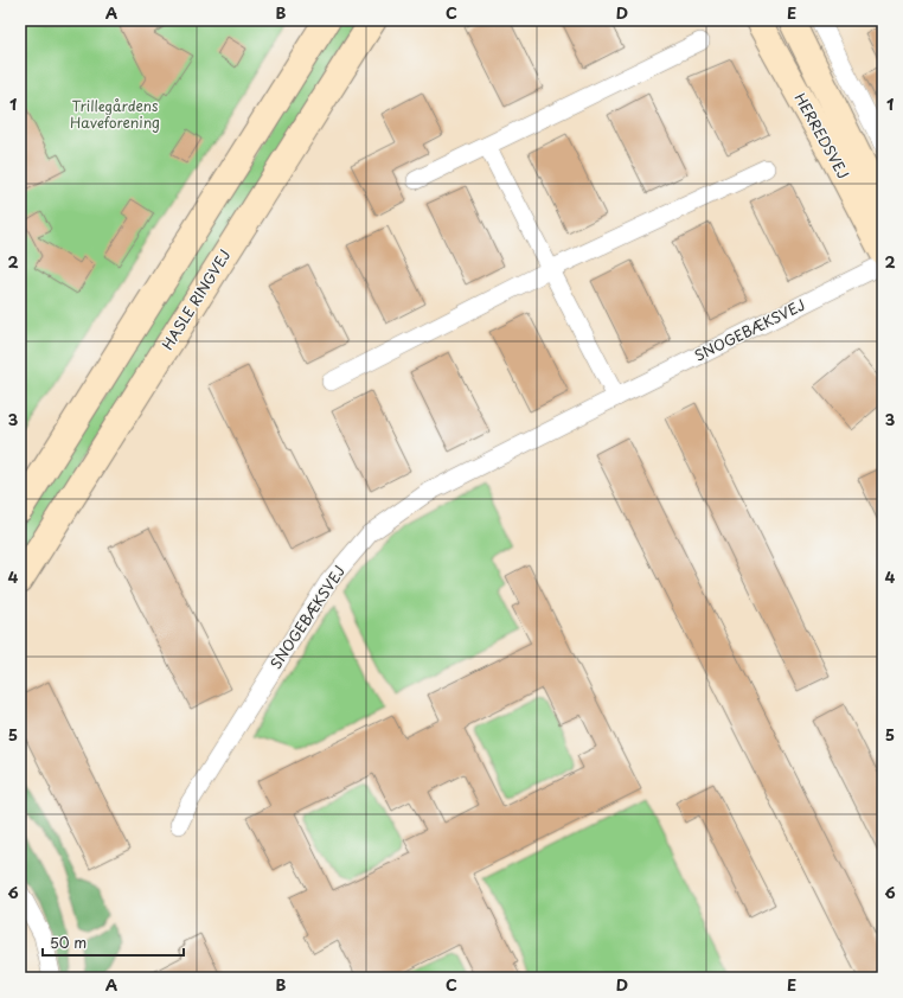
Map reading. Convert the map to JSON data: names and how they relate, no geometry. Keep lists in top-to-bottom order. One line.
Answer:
{"streets":{"main road":["HERREDSVEJ","HASLE RINGVEJ"],"street":["SNOGEBÆKSVEJ"]},"parks":["Trillegårdens Haveforening"],"scale_bar":"50 m","grid":{"columns":["A","B","C","D","E"],"rows":["1","2","3","4","5","6"]}}
